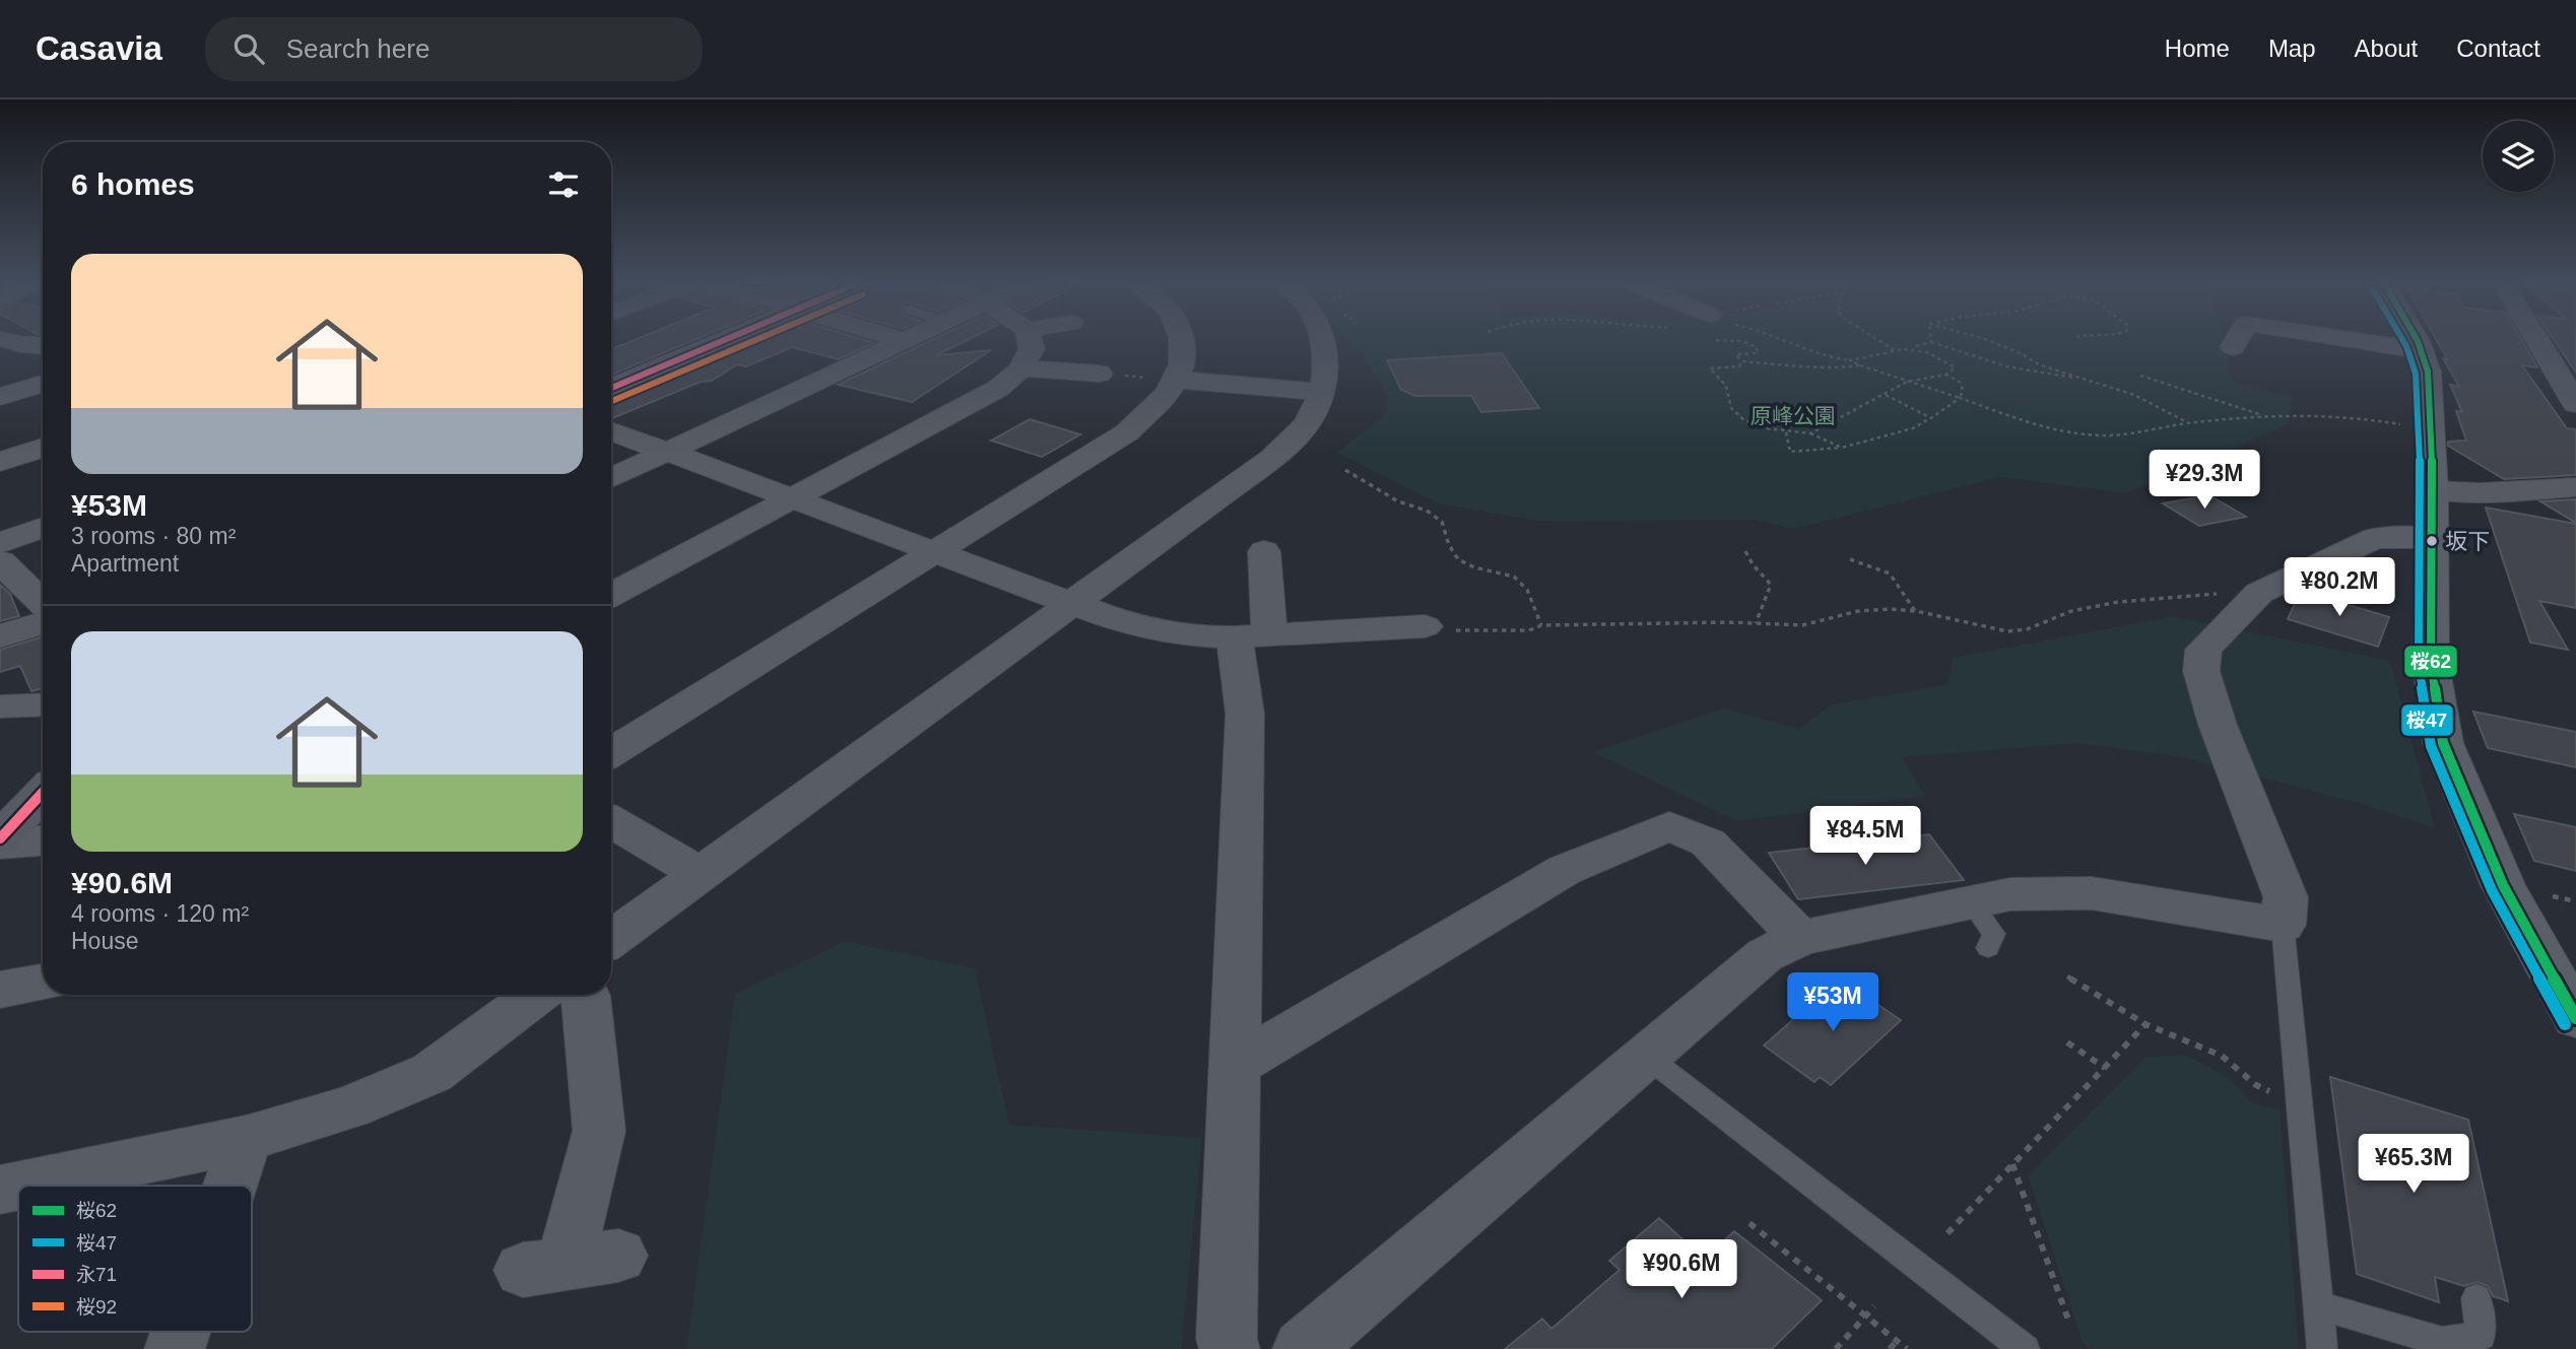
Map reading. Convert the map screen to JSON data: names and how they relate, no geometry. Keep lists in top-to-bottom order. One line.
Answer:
{"parks":["原峰公園"],"places":["坂下"],"lines":["transit line 桜62","transit line 桜47","transit line 永71","transit line 桜92"],"legend":["桜62","桜47","永71","桜92"],"page":{"header":"Casavia","search":"Search here","nav":["Home","Map","About","Contact"],"heading":"6 homes","list":[{"name":"¥53M","note":"3 rooms · 80 m² · Apartment"},{"name":"¥90.6M","note":"4 rooms · 120 m² · House"}],"price":["¥29.3M","¥80.2M","¥84.5M","¥53M","¥65.3M","¥90.6M"]}}
